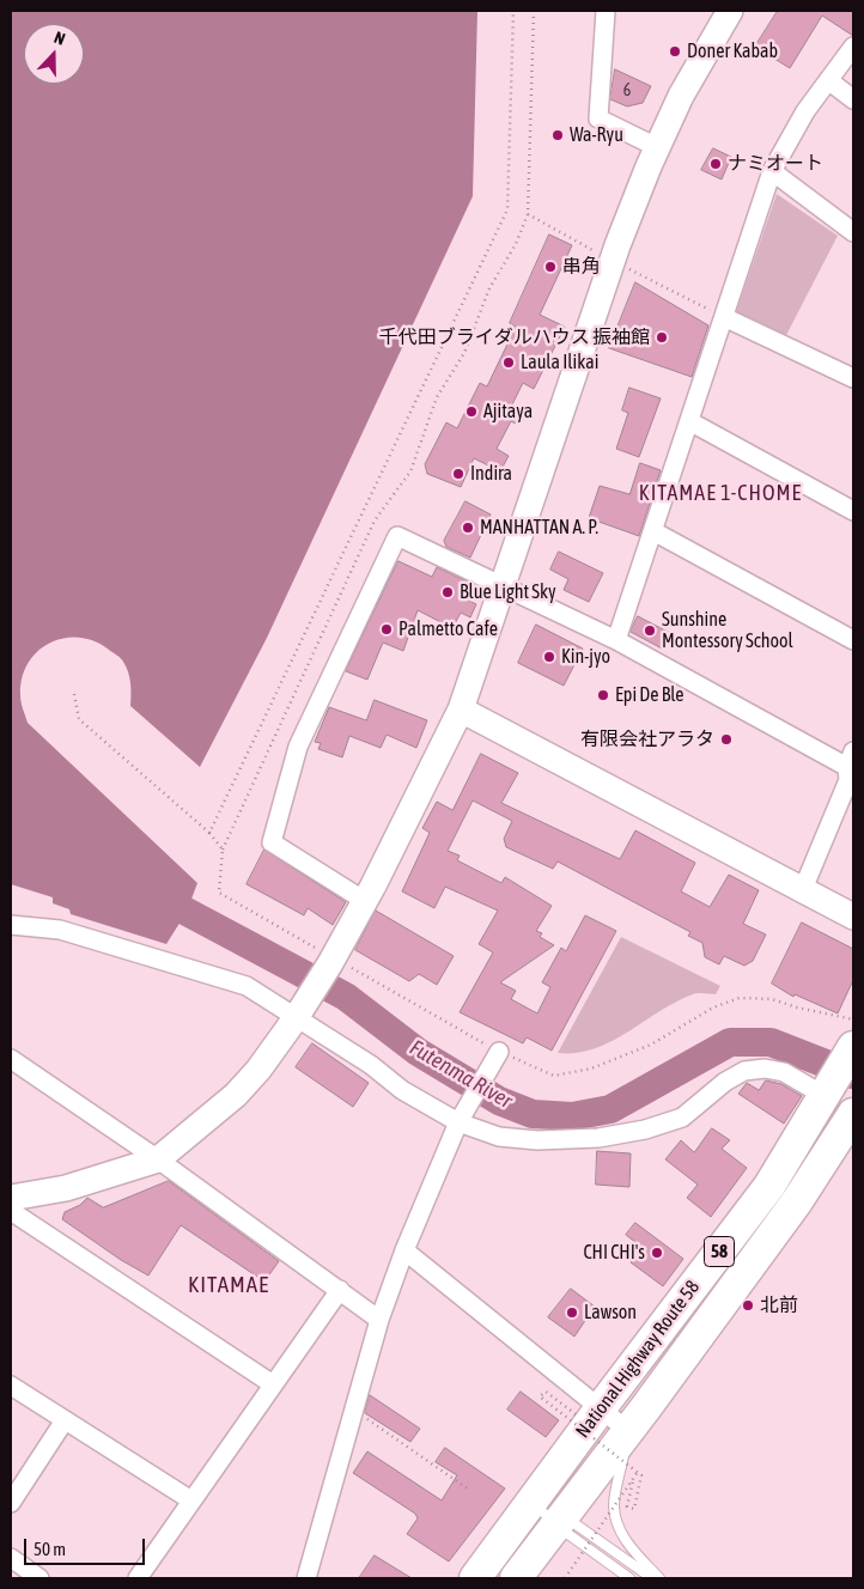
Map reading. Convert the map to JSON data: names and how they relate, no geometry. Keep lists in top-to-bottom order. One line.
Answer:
{"streets":{"highway":["58","National Highway Route 58"]},"districts":["KITAMAE 1-CHOME","KITAMAE"],"water":["Futenma River"],"places":["Doner Kabab","Wa-Ryu","ナミオート","串角","千代田ブライダルハウス 振袖館","Laula Ilikai","Ajitaya","Indira","MANHATTAN A. P.","Blue Light Sky","Palmetto Cafe","Sunshine Montessory School","Kin-jyo","Epi De Ble","有限会社アラタ","CHI CHI's","北前","Lawson"],"house_numbers":["6"],"scale_bar":"50 m","north":"top"}
